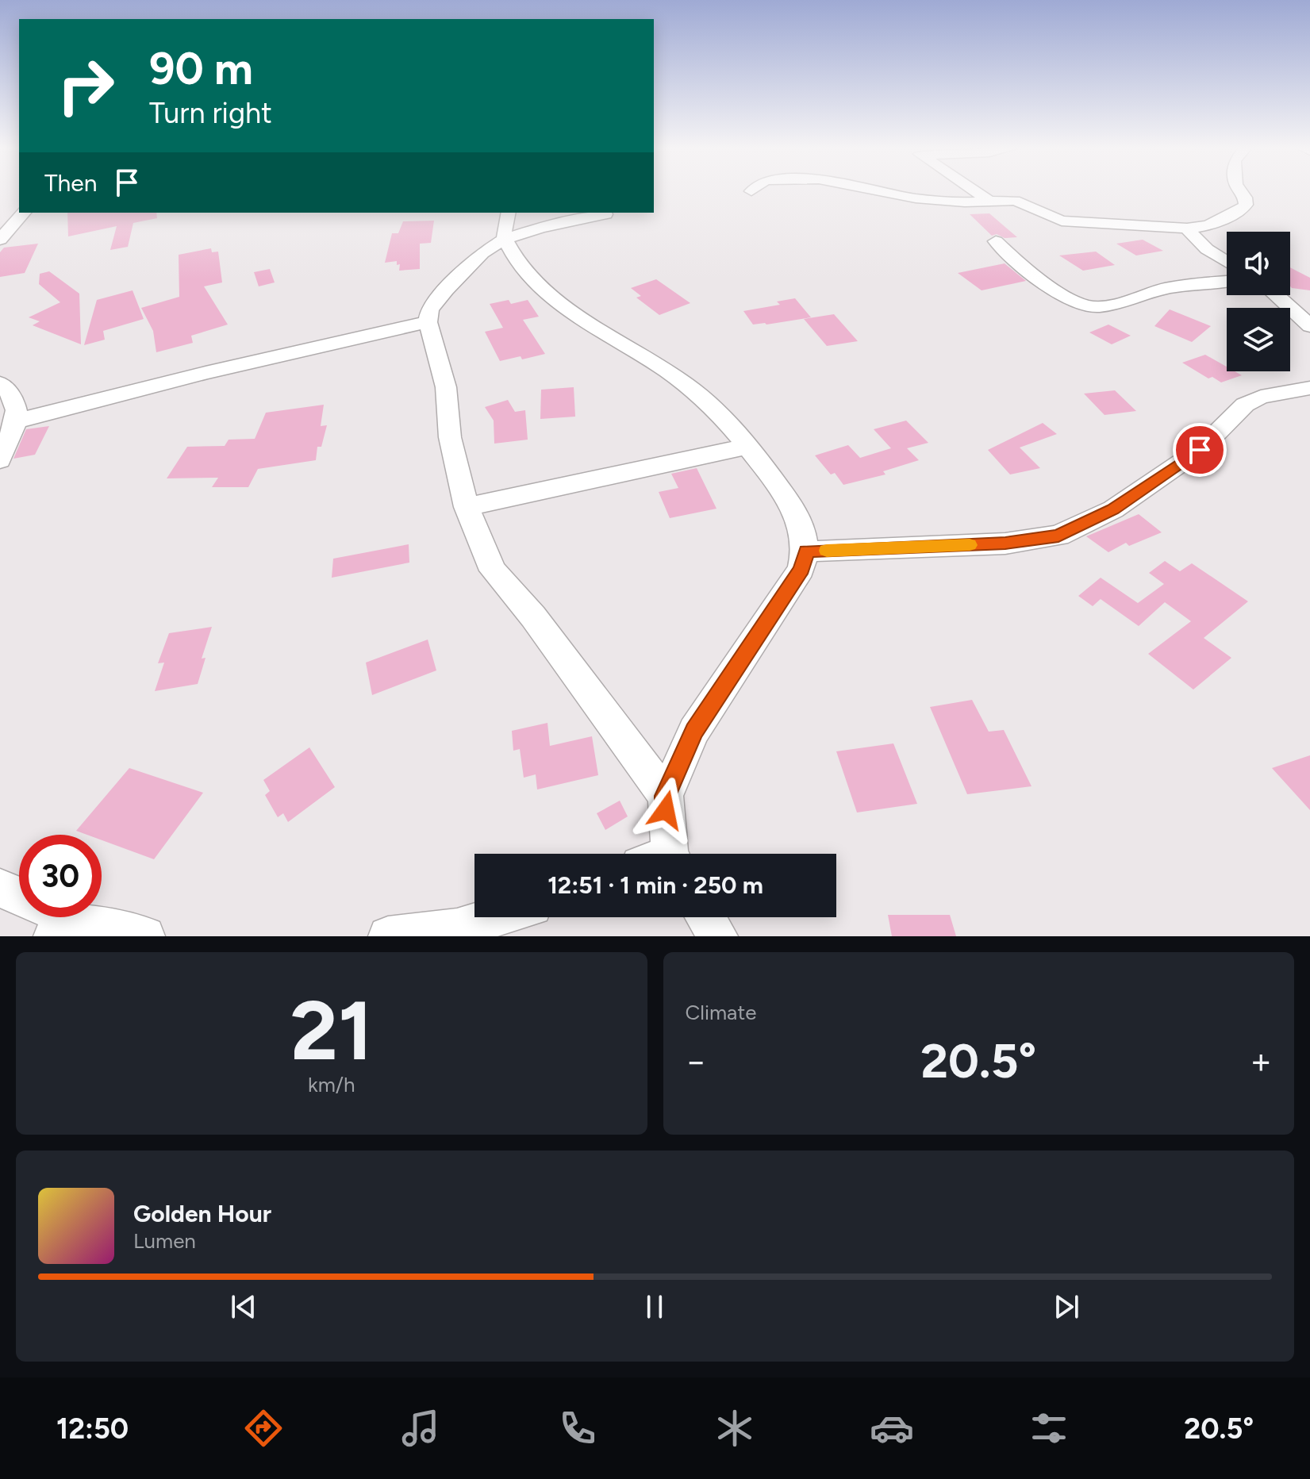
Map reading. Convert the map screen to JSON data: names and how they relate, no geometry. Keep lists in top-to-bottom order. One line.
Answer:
{"page":{"turn":["90 m","Turn right"],"then":"Then","limit":"30","trip":"12:51 · 1 min · 250 m","tile":[["21","km/h"],"Climate"],"heat":["−","20.5°","+"],"song":["Golden Hour","Lumen"],"tabs":["12:50","20.5°"]}}
